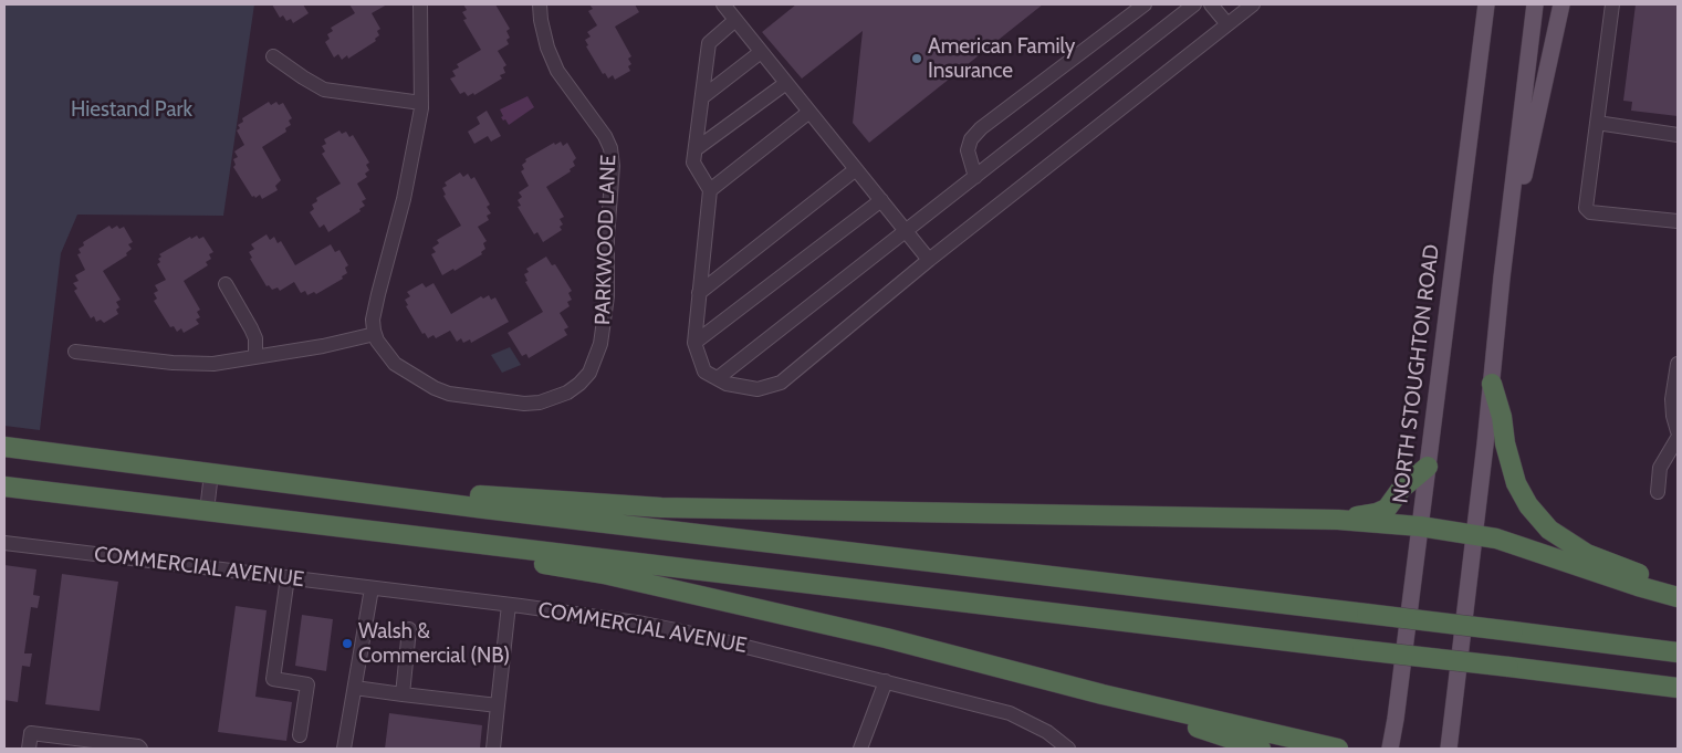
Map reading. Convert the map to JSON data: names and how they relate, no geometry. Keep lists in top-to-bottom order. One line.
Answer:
{"streets":{"main road":["NORTH STOUGHTON ROAD"],"street":["PARKWOOD LANE","COMMERCIAL AVENUE"]},"parks":["Hiestand Park"],"places":["American Family Insurance","Walsh & Commercial (NB)"]}
